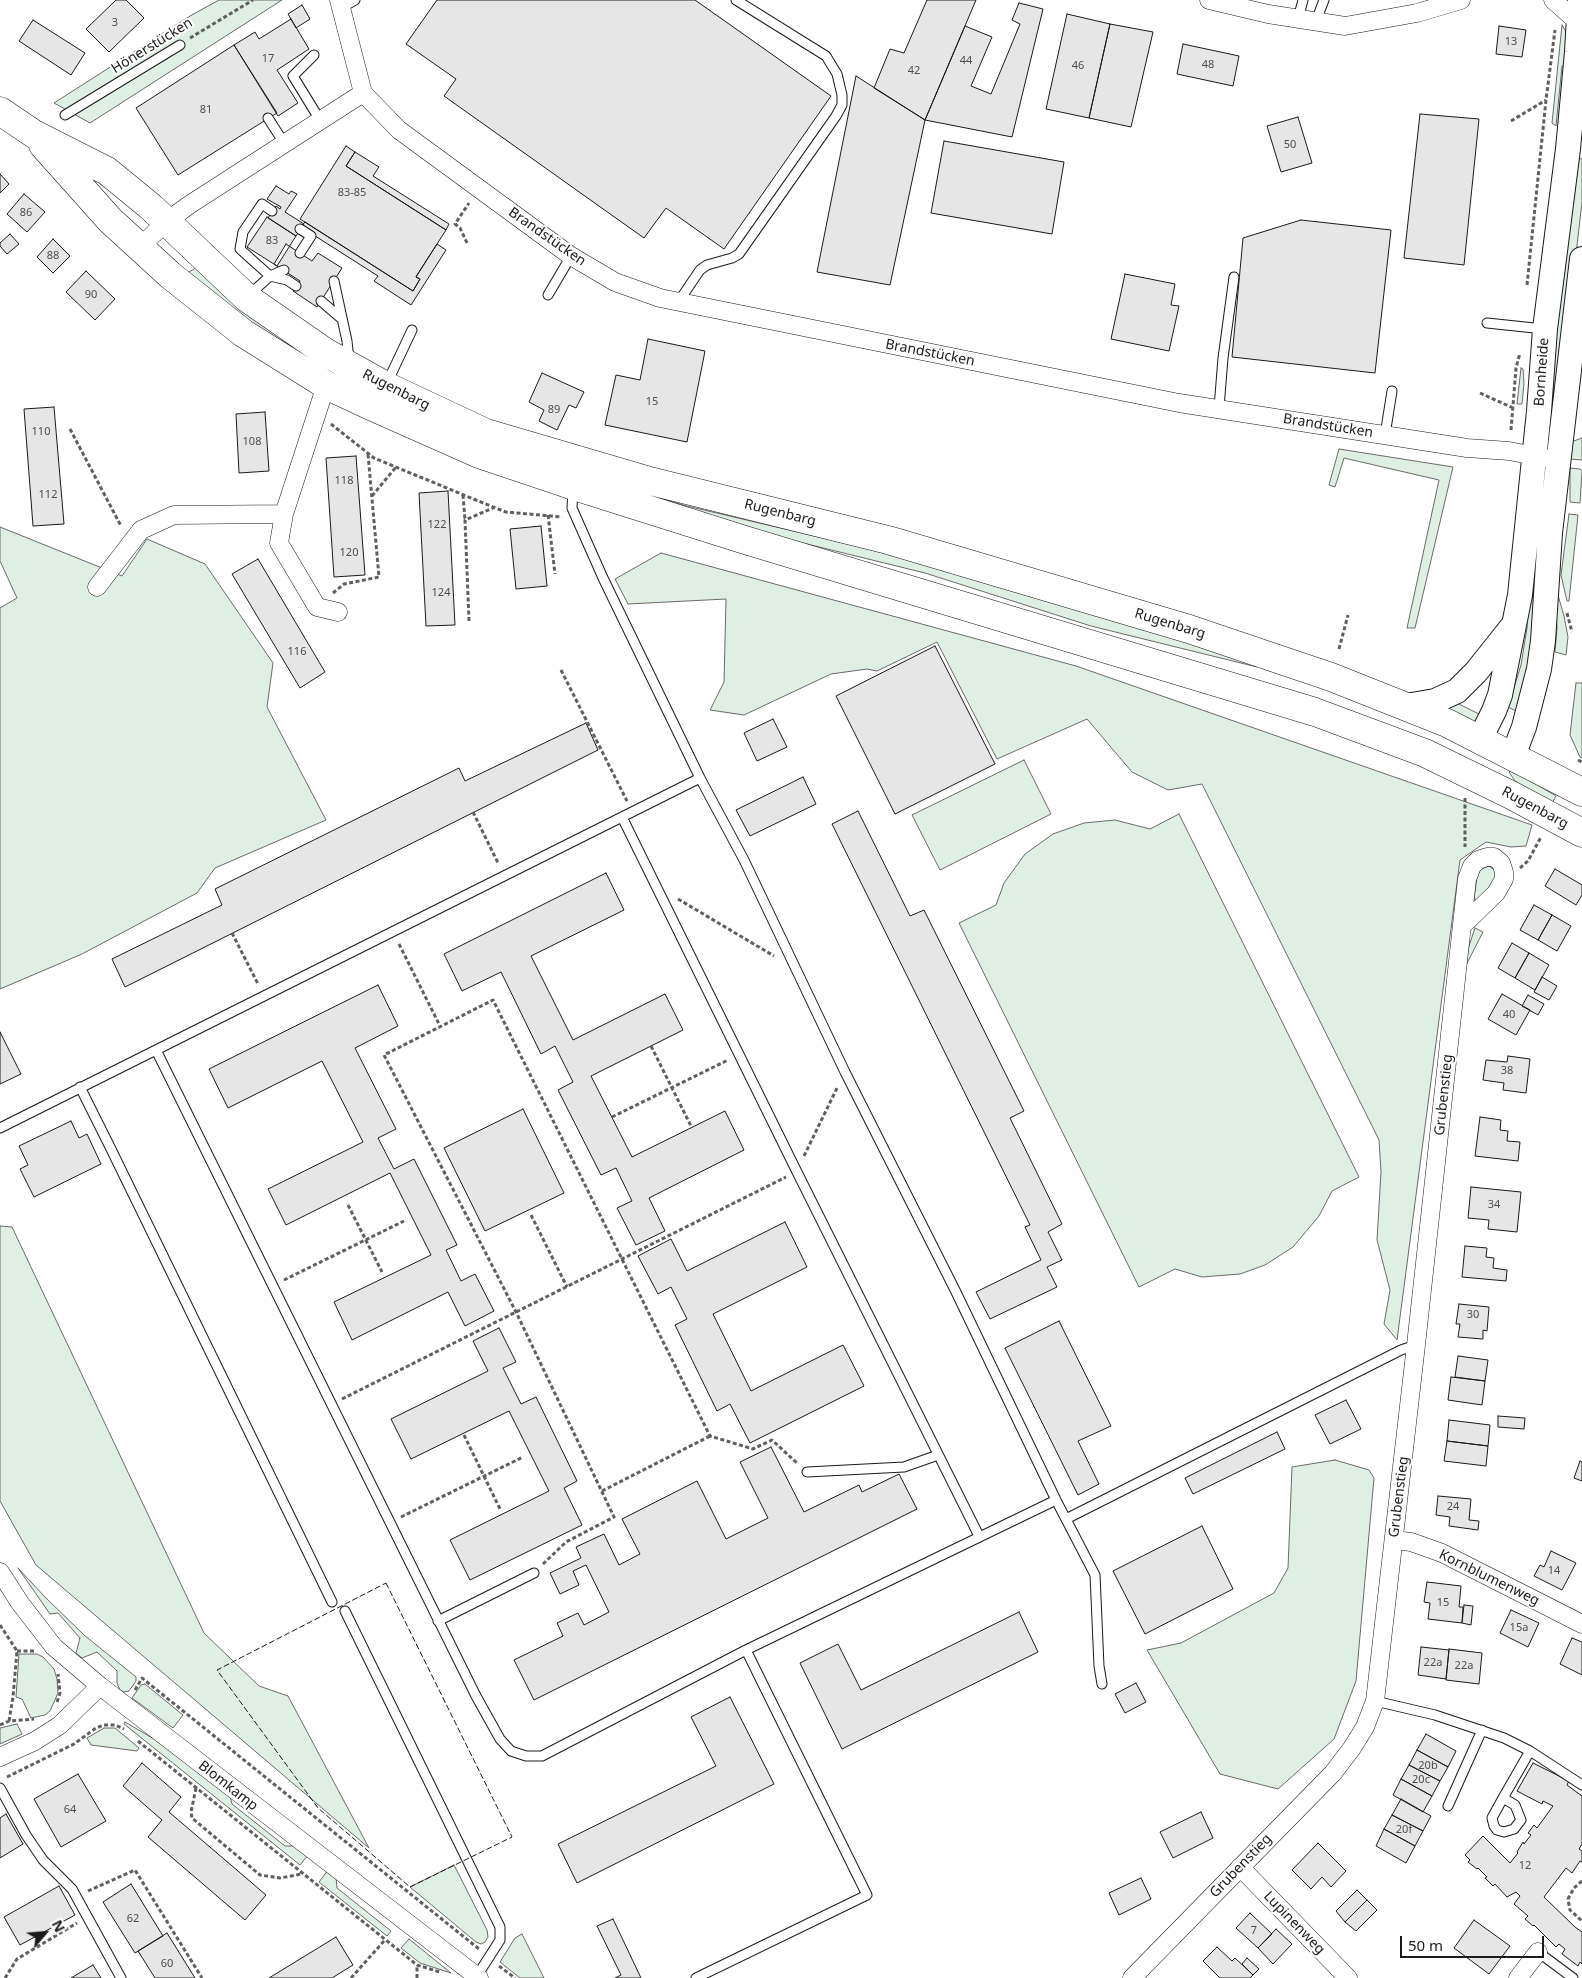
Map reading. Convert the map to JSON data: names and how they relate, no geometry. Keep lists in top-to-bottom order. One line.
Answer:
{"streets":{"main road":["Rugenbarg"],"street":["Brandstücken","Bornheide","Grubenstieg","Kornblumenweg","Blomkamp","Lupinenweg"],"lane":["Hönerstücken"]},"crossings":[["Brandstücken","Bornheide"],["Bornheide","Rugenbarg"],["Grubenstieg","Kornblumenweg"],["Grubenstieg","Lupinenweg"]],"house_numbers":["3","13","17","44","48","46","42","81","50","83-85","86","83","88","90","15","89","110","108","118","112","122","120","124","116","40","38","34","30","24","14","15","15a","22a","22a","20b","20c","64","20f","12","62","7","60"],"scale_bar":"50 m","north":"top right"}
